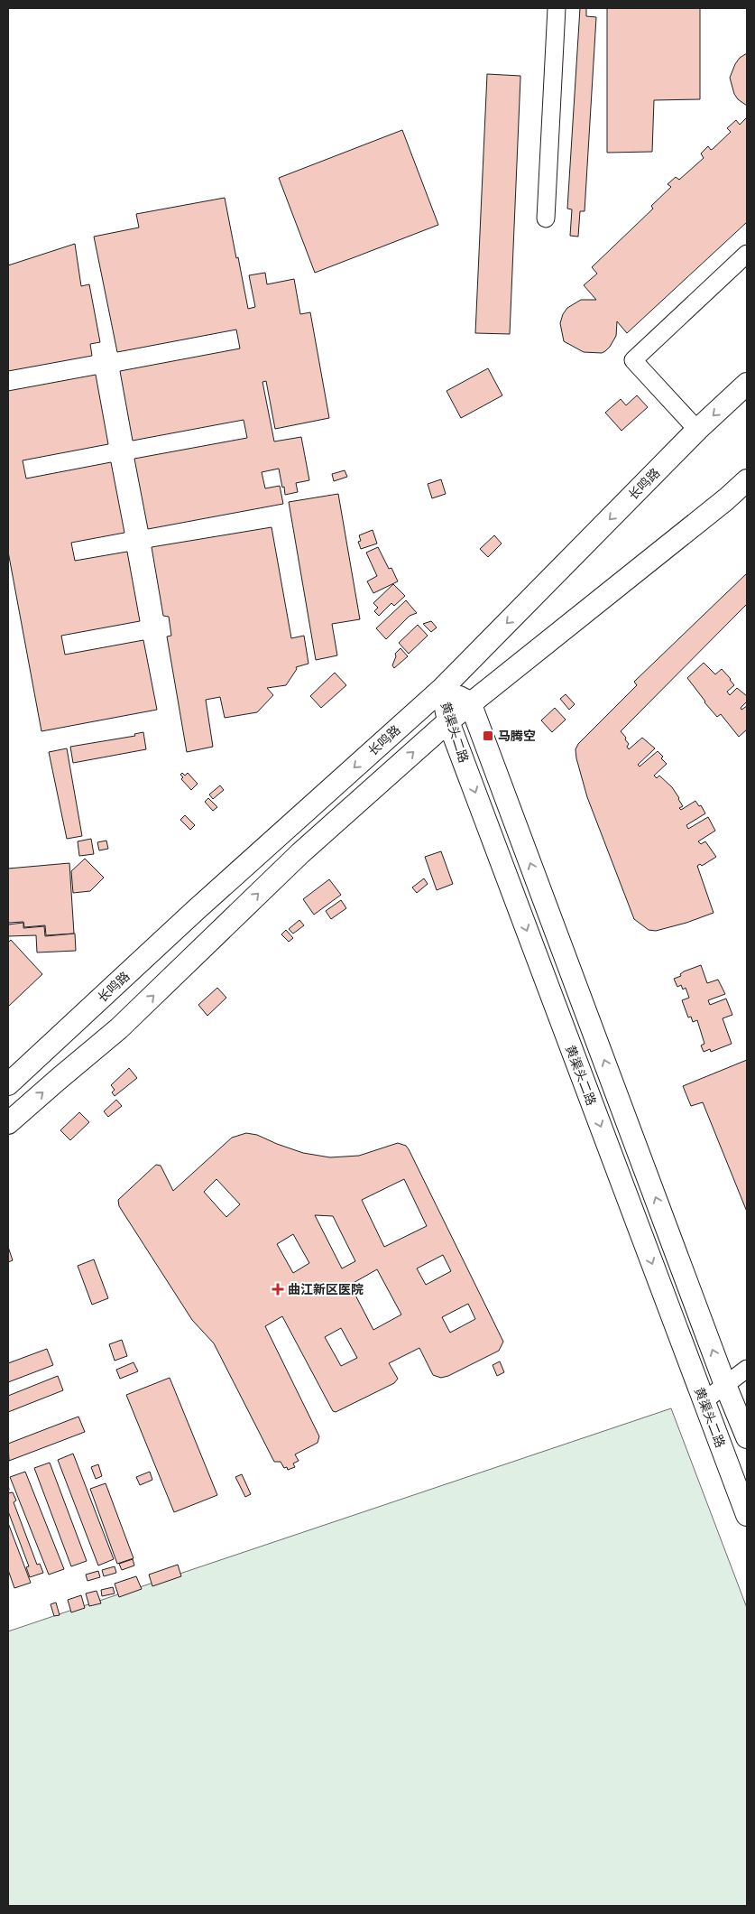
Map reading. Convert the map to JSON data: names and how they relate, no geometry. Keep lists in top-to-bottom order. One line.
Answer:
{"streets":{"main road":["长鸣路","黄渠头二路"]},"crossings":[["长鸣路","黄渠头二路"]],"places":{"transit":["马腾空"],"health":["曲江新区医院"]}}
